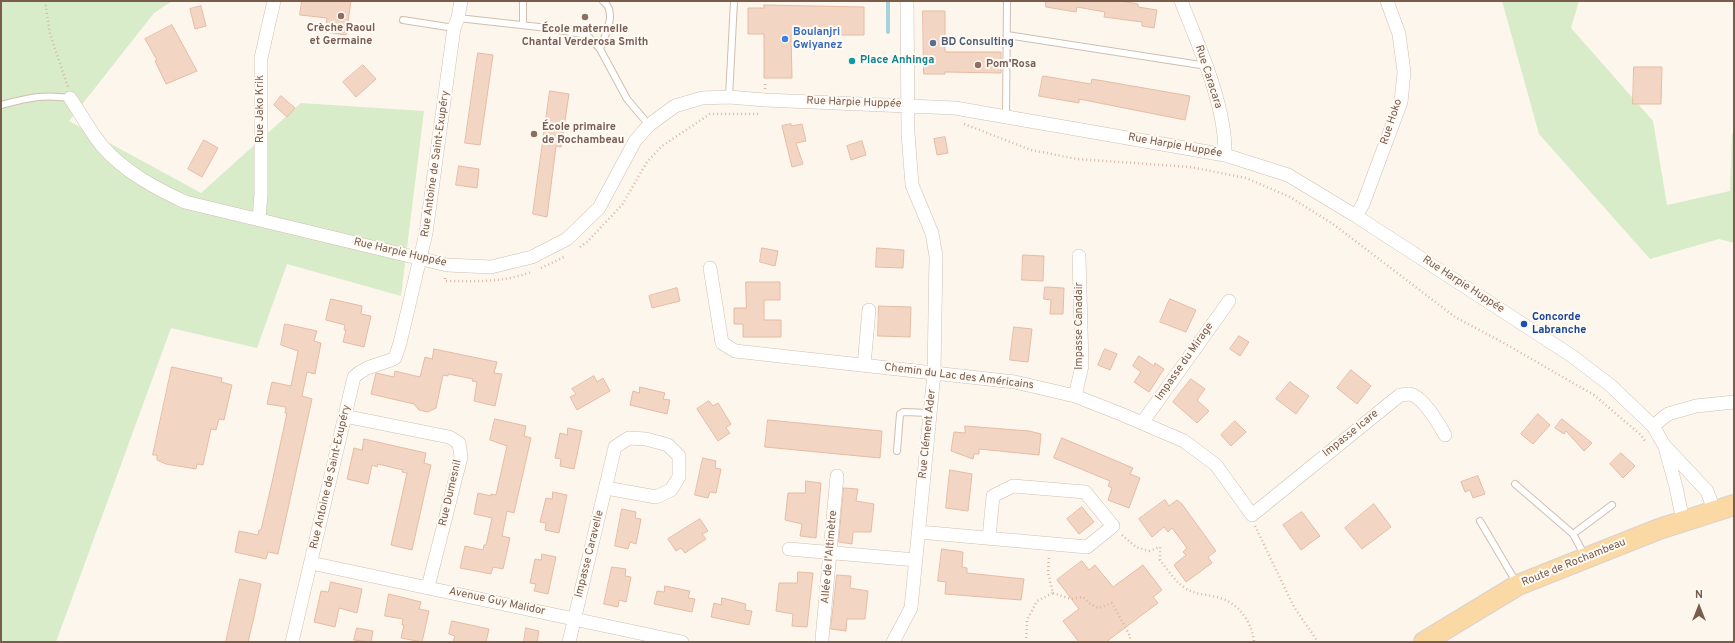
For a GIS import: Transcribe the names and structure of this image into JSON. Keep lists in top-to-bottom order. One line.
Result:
{"streets":{"main road":["Route de Rochambeau"],"street":["Rue Caracara","Rue Harpie Huppée","Rue Jako Krik","Rue Hoko","Rue Antoine de Saint-Exupéry","Impasse Canadair","Impasse du Mirage","Chemin du Lac des Américains","Rue Clément Ader","Impasse Icare","Rue Dumesnil","Impasse Caravelle","Allée de l'Altimètre","Avenue Guy Malidor"]},"crossings":[["Rue Caracara","Rue Harpie Huppée"],["Rue Harpie Huppée","Rue Jako Krik"],["Rue Harpie Huppée","Rue Hoko"],["Rue Harpie Huppée","Rue Antoine de Saint-Exupéry"],["Rue Harpie Huppée","Rue Clément Ader"],["Rue Harpie Huppée","Route de Rochambeau"],["Rue Antoine de Saint-Exupéry","Rue Dumesnil"],["Rue Antoine de Saint-Exupéry","Avenue Guy Malidor"],["Impasse Canadair","Chemin du Lac des Américains"],["Impasse du Mirage","Chemin du Lac des Américains"],["Chemin du Lac des Américains","Rue Clément Ader"],["Chemin du Lac des Américains","Impasse Icare"],["Rue Dumesnil","Avenue Guy Malidor"],["Impasse Caravelle","Avenue Guy Malidor"]],"places":["Crèche Raoul et Germaine","École maternelle Chantal Verderosa Smith","Boulanjri Gwiyanez","BD Consulting","Place Anhinga","Pom'Rosa","École primaire de Rochambeau","Concorde Labranche"],"north":"top"}
